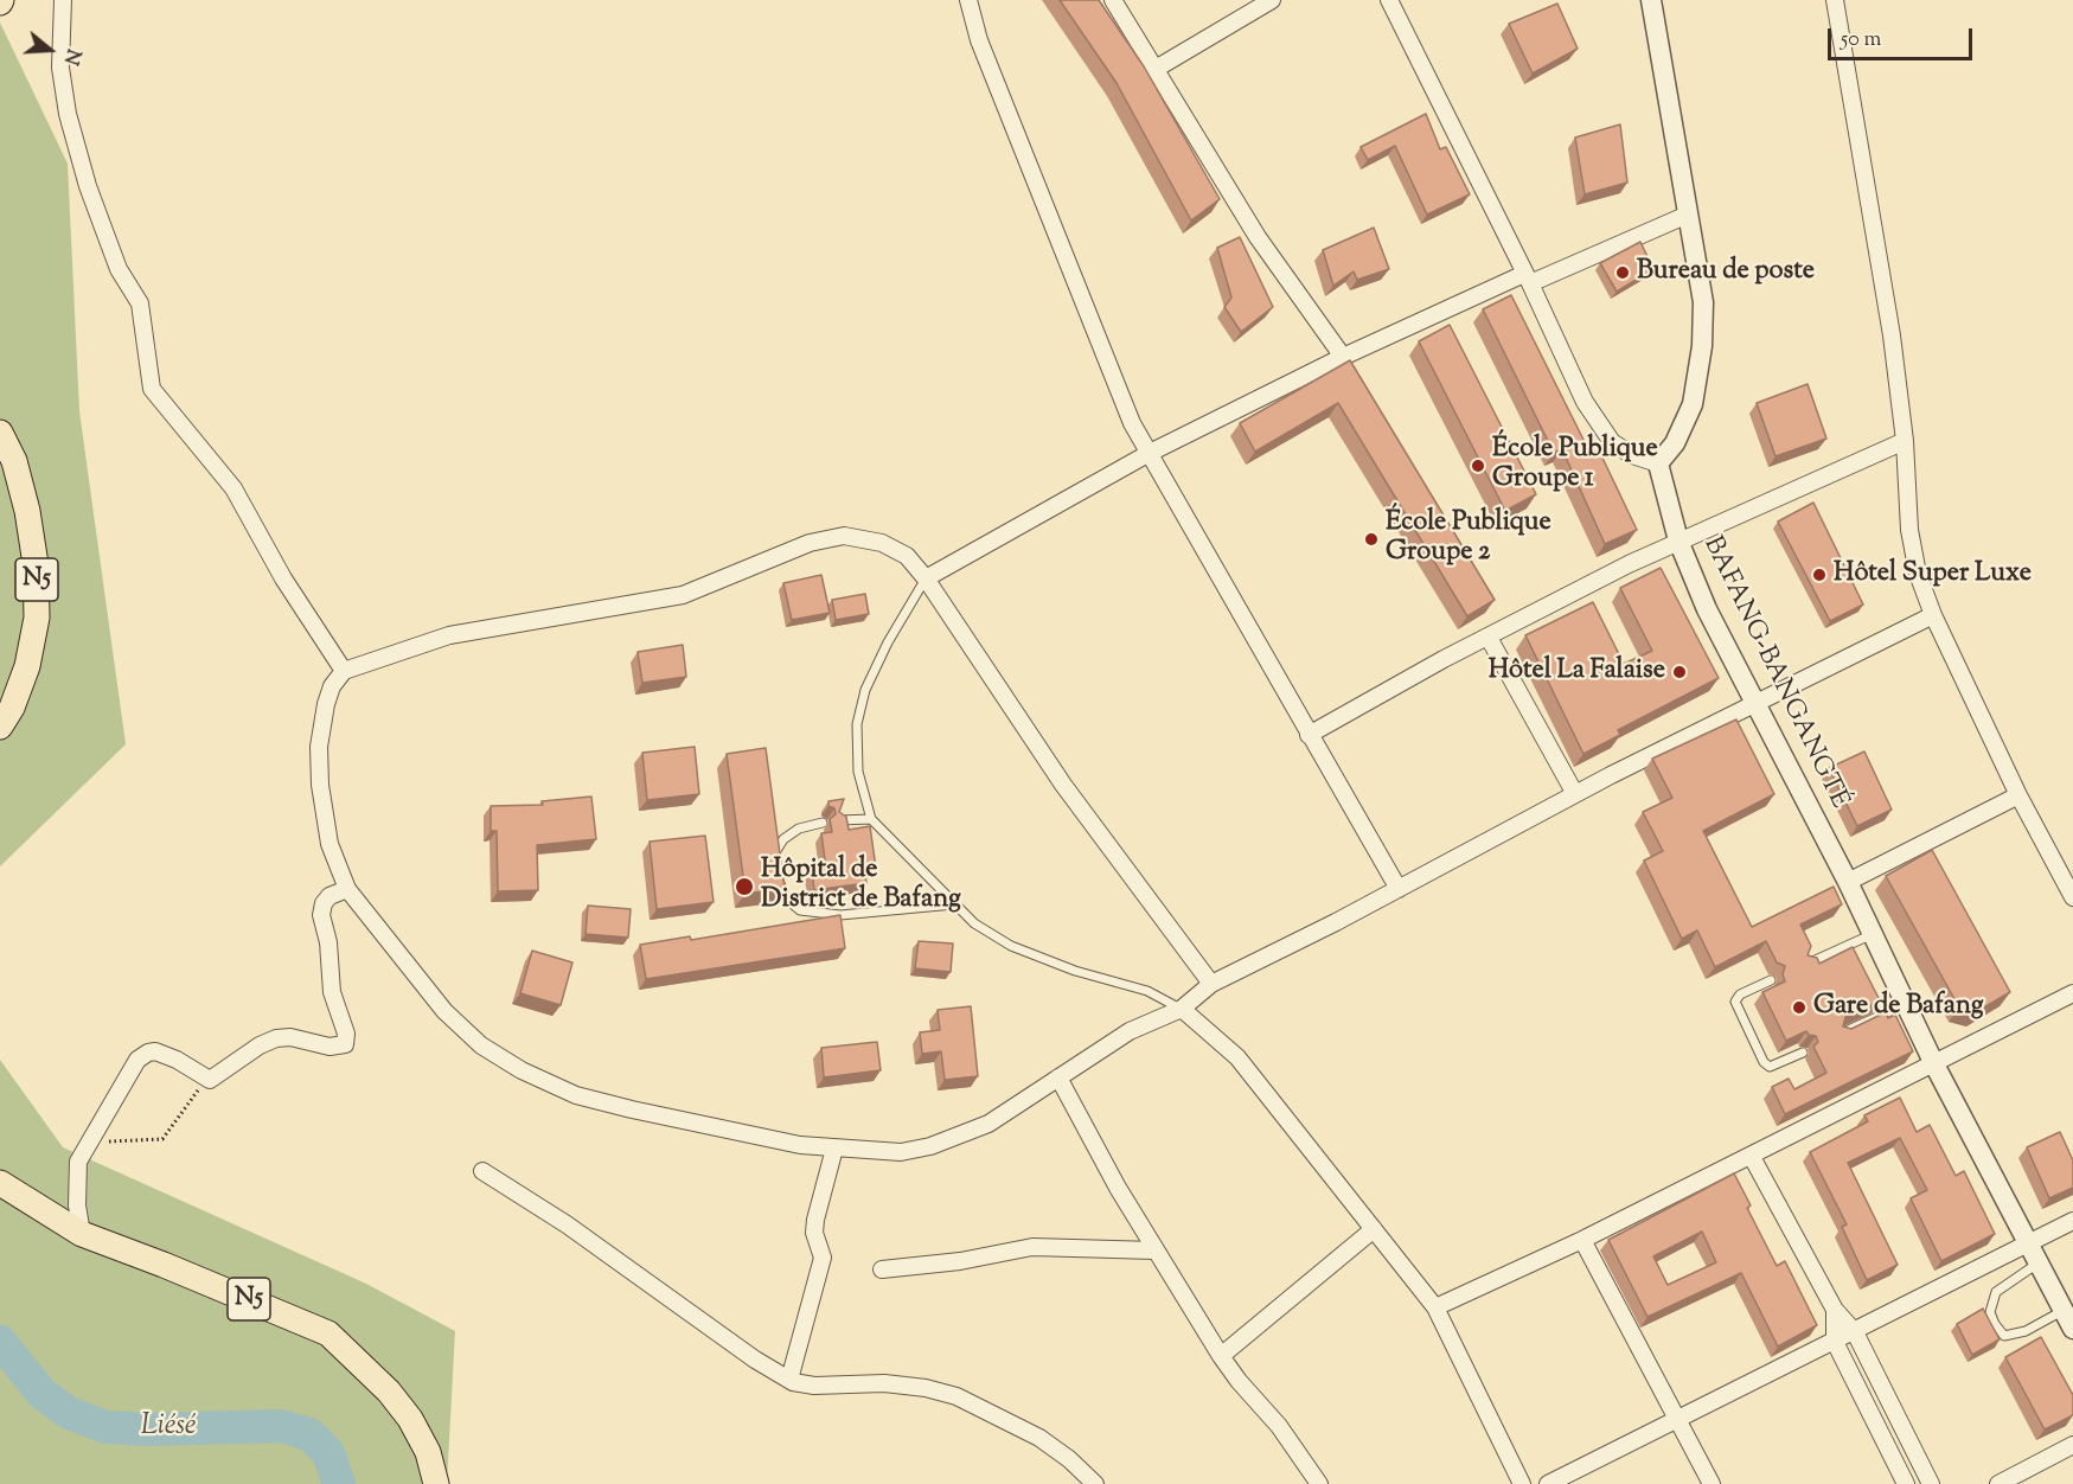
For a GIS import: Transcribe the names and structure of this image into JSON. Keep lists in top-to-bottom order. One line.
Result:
{"streets":{"highway":["N5"],"street":["BAFANG-BANGANGTÉ"]},"water":["Liésé"],"places":["Bureau de poste","École Publique Groupe 1","École Publique Groupe 2","Hôtel Super Luxe","Hôtel La Falaise","Hôpital de District de Bafang","Gare de Bafang"],"scale_bar":"50 m","north":"right"}
